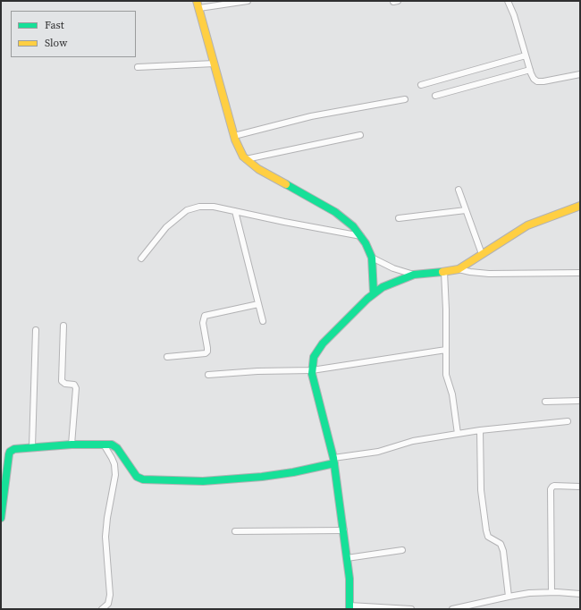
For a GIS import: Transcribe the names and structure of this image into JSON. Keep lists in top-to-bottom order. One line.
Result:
{"legend":["Fast","Slow"]}
